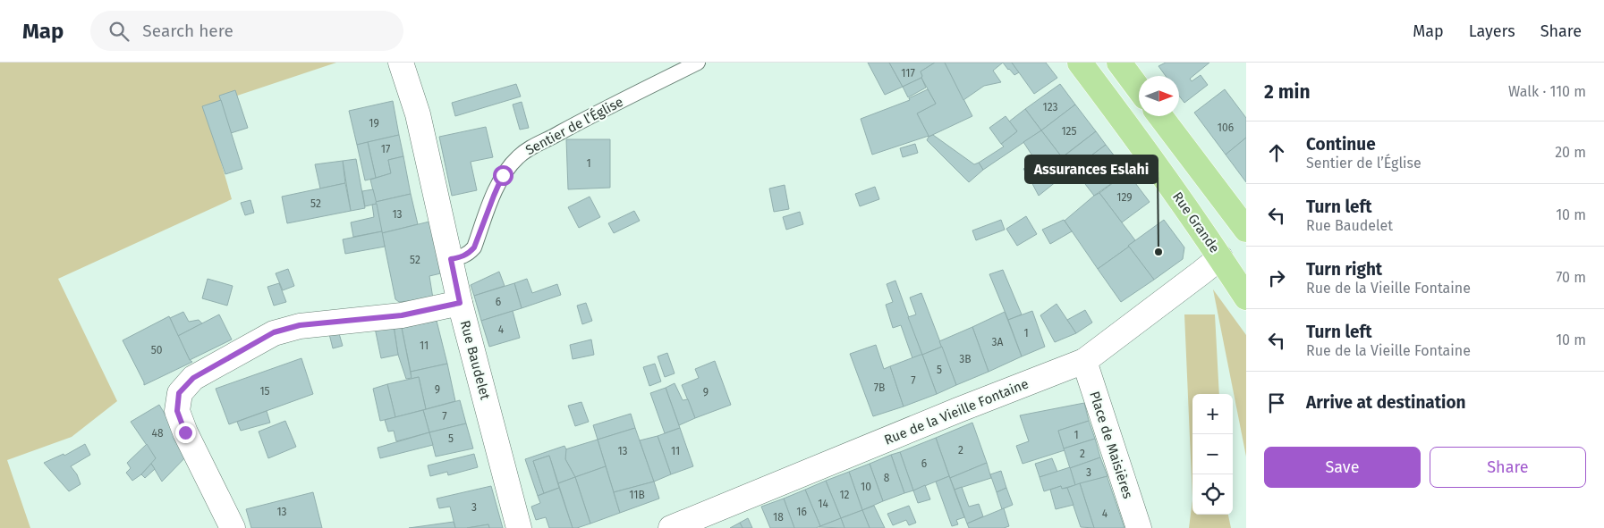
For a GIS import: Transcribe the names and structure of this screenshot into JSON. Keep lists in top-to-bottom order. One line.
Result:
{"streets":{"main road":["Rue Grande"],"street":["Rue Baudelet","Rue de la Vieille Fontaine","Place de Maisières"],"lane":["Sentier de l’Église"]},"crossings":[["Sentier de l’Église","Rue Baudelet"],["Rue Grande","Rue de la Vieille Fontaine"],["Rue de la Vieille Fontaine","Place de Maisières"]],"places":["Assurances Eslahi"],"house_numbers":["117","123","19","106","125","17","1","129","52","13","52","6","4","1","3A","11","50","3B","5","7","7B","9","15","9","7","48","1","5","2","13","11","2","6","3","8","10","11B","12","14","3","13","16","4","18"],"north":"right","page":{"header":"Map","search":"Search here","nav":["Map","Layers","Share"],"heading":["2 min","Walk · 110 m"],"list":[["Continue","Sentier de l’Église","20 m"],["Turn left","Rue Baudelet","10 m"],["Turn right","Rue de la Vieille Fontaine","70 m"],["Turn left","Rue de la Vieille Fontaine","10 m"],"Arrive at destination"],"map_buttons":["+","−"],"buttons":["Save","Share"]}}
